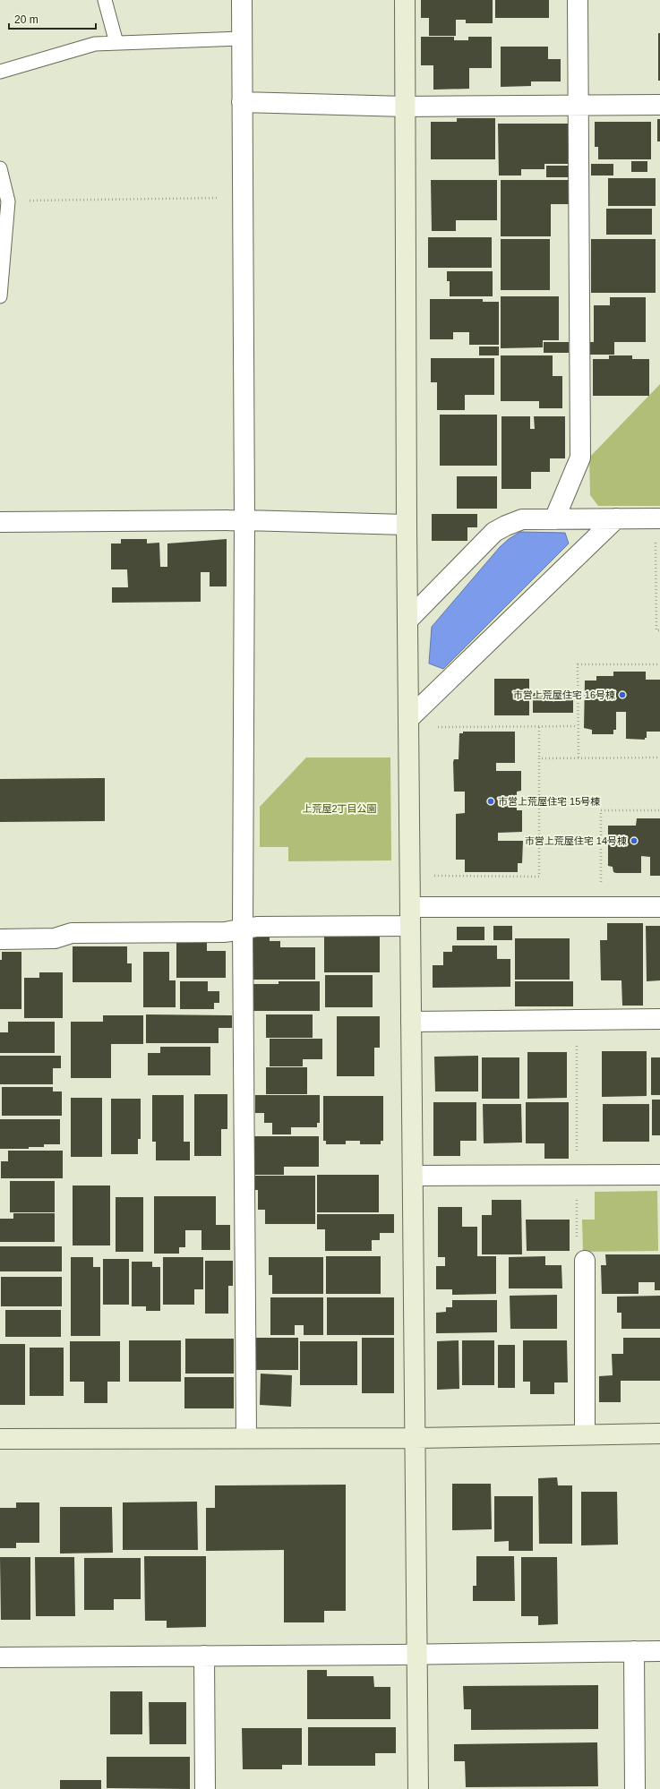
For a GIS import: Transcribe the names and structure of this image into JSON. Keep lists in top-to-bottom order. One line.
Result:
{"parks":["上荒屋2丁目公園"],"places":["市営上荒屋住宅 16号棟","市営上荒屋住宅 15号棟","市営上荒屋住宅 14号棟"],"scale_bar":"20 m"}
